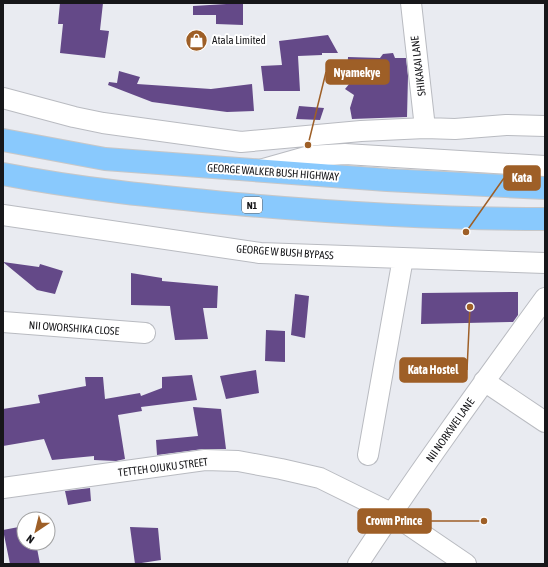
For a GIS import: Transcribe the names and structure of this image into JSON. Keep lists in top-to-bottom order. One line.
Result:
{"streets":{"highway":["GEORGE WALKER BUSH HIGHWAY","N1"],"street":["SHIKAKAI LANE","GEORGE W BUSH BYPASS","NII OWORSHIKA CLOSE","NII NORKWEI LANE","TETTEH OJUKU STREET"]},"crossings":[["NII NORKWEI LANE","TETTEH OJUKU STREET"]],"places":{"shop":["Atala Limited"],"other":["Nyamekye","Kata","Kata Hostel","Crown Prince"]},"north":"bottom left"}
